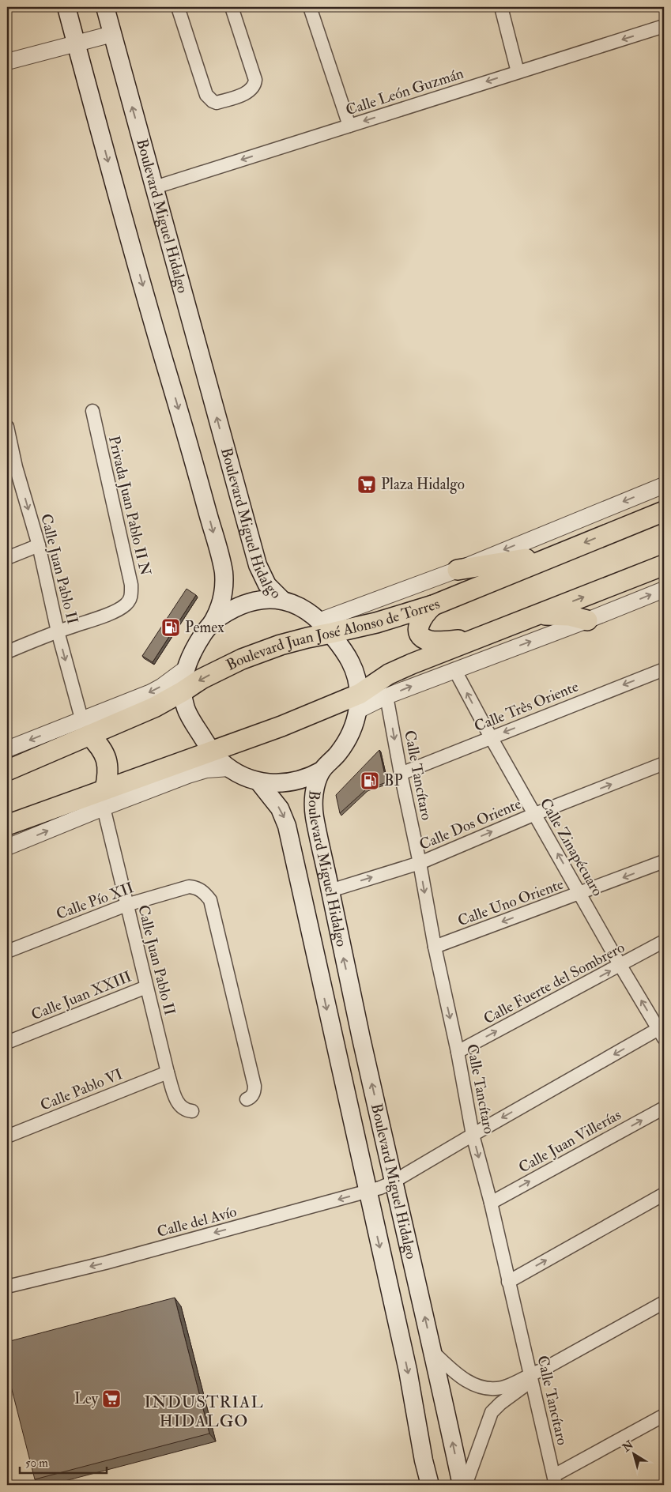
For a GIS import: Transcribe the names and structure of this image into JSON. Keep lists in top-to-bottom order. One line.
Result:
{"streets":{"main road":["Boulevard Miguel Hidalgo","Boulevard Juan José Alonso de Torres"],"street":["Calle León Guzmán","Privada Juan Pablo II N","Calle Juan Pablo II","Calle Três Oriente","Calle Tancítaro","Calle Dos Oriente","Calle Zinapécuaro","Calle Pío XII","Calle Uno Oriente","Calle Fuerte del Sombrero","Calle Juan XXIII","Calle Pablo VI","Calle Juan Villerías","Calle del Avío"]},"crossings":[["Calle León Guzmán","Boulevard Miguel Hidalgo"],["Boulevard Miguel Hidalgo","Boulevard Juan José Alonso de Torres"],["Boulevard Miguel Hidalgo","Calle Dos Oriente"],["Boulevard Miguel Hidalgo","Calle del Avío"],["Privada Juan Pablo II N","Calle Juan Pablo II"],["Calle Juan Pablo II","Boulevard Juan José Alonso de Torres"],["Calle Juan Pablo II","Calle Pío XII"],["Calle Juan Pablo II","Calle Juan XXIII"],["Calle Juan Pablo II","Calle Pablo VI"],["Calle Três Oriente","Calle Tancítaro"],["Calle Três Oriente","Calle Zinapécuaro"],["Calle Tancítaro","Calle Dos Oriente"],["Calle Tancítaro","Calle Uno Oriente"],["Calle Tancítaro","Calle Fuerte del Sombrero"],["Calle Tancítaro","Calle Juan Villerías"],["Calle Tancítaro","Calle del Avío"],["Calle Dos Oriente","Calle Zinapécuaro"],["Calle Zinapécuaro","Calle Uno Oriente"],["Calle Zinapécuaro","Calle Fuerte del Sombrero"],["Calle Zinapécuaro","Calle del Avío"]],"one_way":["Calle León Guzmán","Calle Tancítaro","Calle Dos Oriente","Calle Zinapécuaro","Calle Uno Oriente","Calle Fuerte del Sombrero","Calle del Avío"],"districts":["INDUSTRIAL HIDALGO"],"places":{"supermarket":["Plaza Hidalgo","Ley"],"fuel station":["Pemex","BP"]},"scale_bar":"50 m","north":"top left"}
